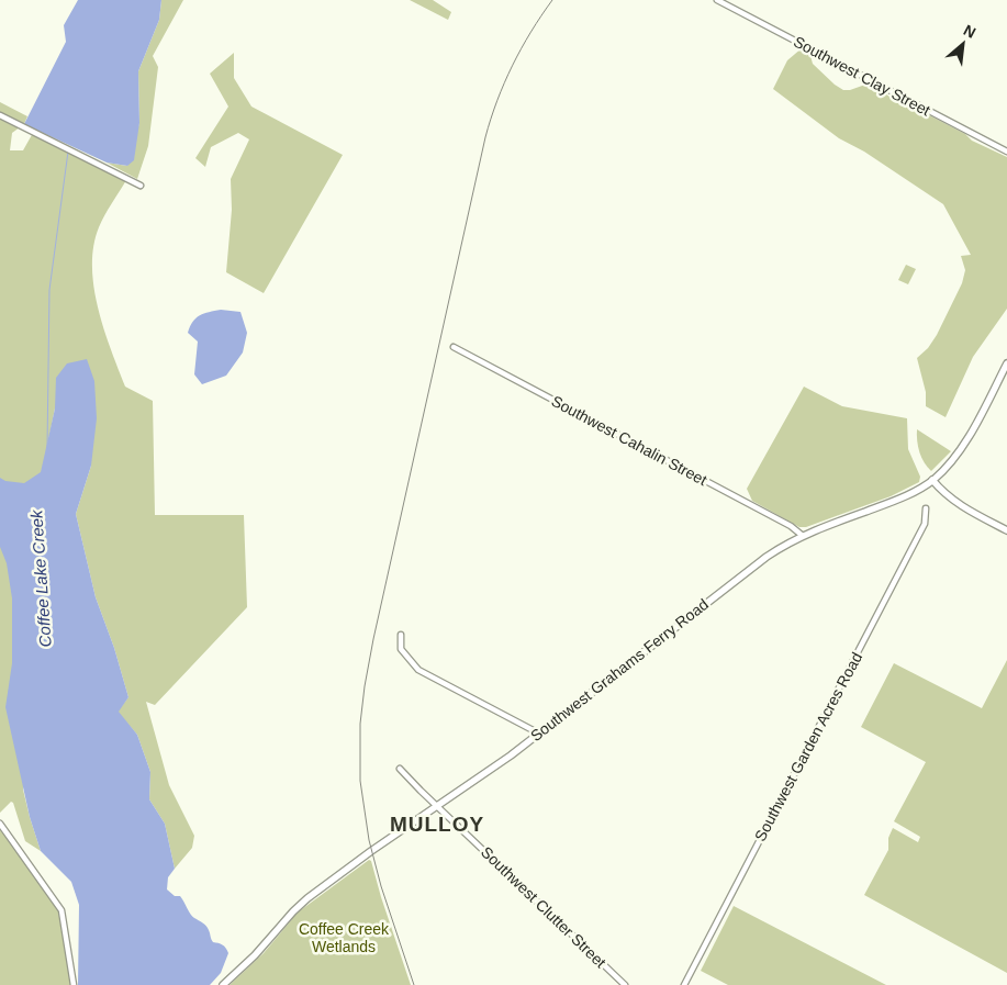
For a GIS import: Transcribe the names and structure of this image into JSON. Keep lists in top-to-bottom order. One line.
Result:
{"streets":{"main road":["Southwest Grahams Ferry Road"],"street":["Southwest Clay Street","Southwest Cahalin Street","Southwest Garden Acres Road","Southwest Clutter Street"]},"crossings":[["Southwest Cahalin Street","Southwest Grahams Ferry Road"],["Southwest Grahams Ferry Road","Southwest Clutter Street"]],"districts":["MULLOY"],"water":["Coffee Lake Creek"],"parks":["Coffee Creek Wetlands"],"north":"top right"}
